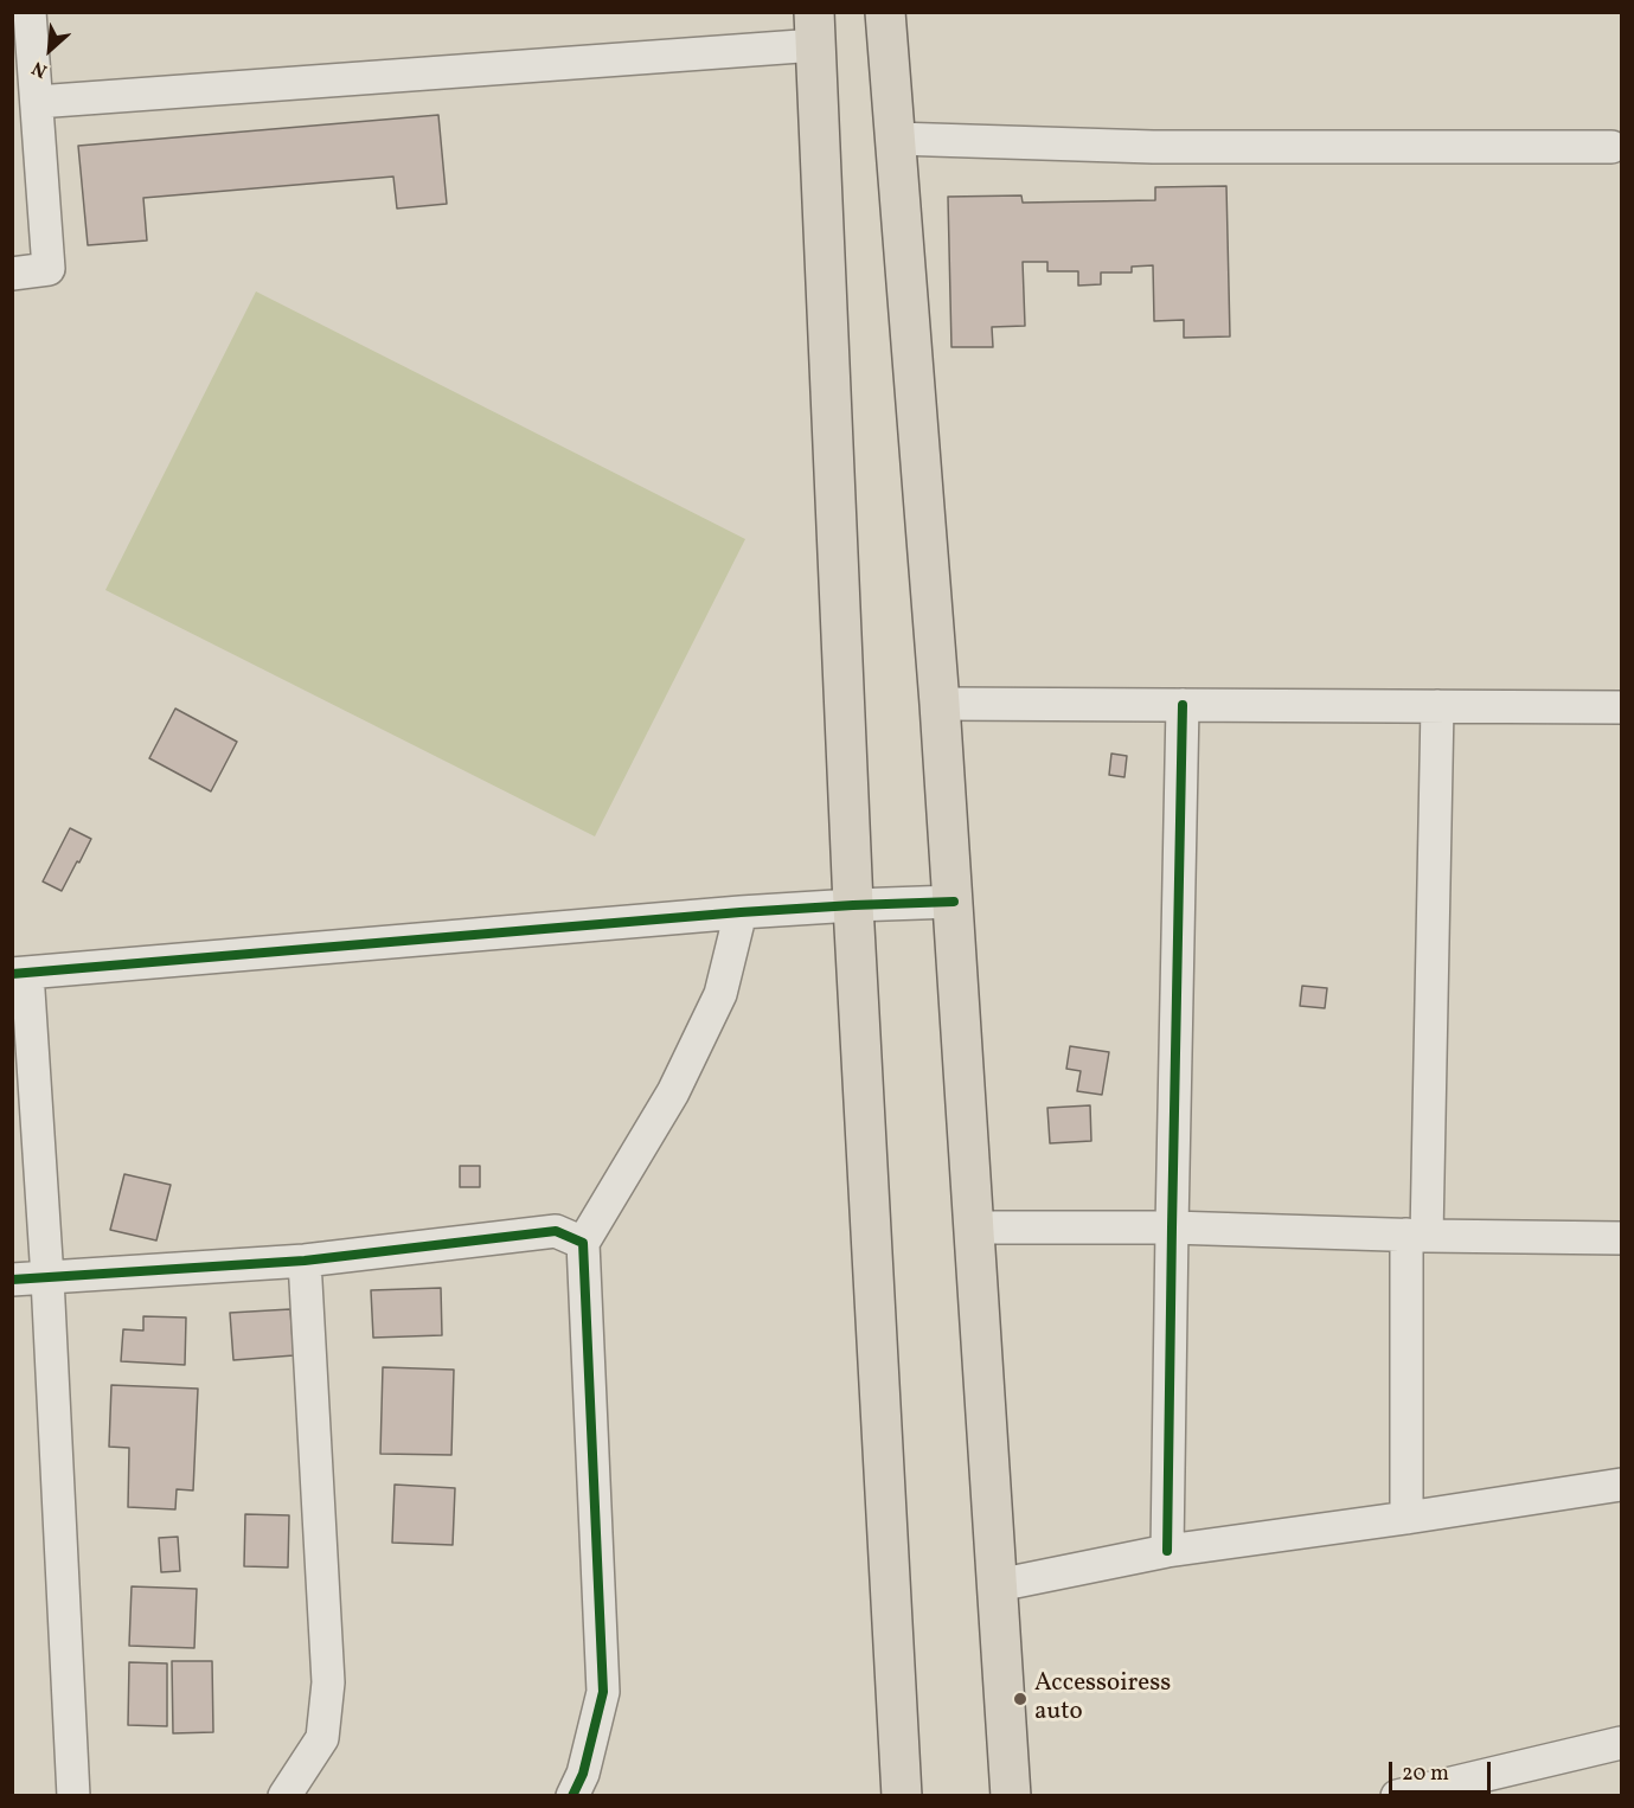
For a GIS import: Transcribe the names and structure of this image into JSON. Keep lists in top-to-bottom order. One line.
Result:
{"places":["Accessoiress auto"],"scale_bar":"20 m","north":"bottom left"}
